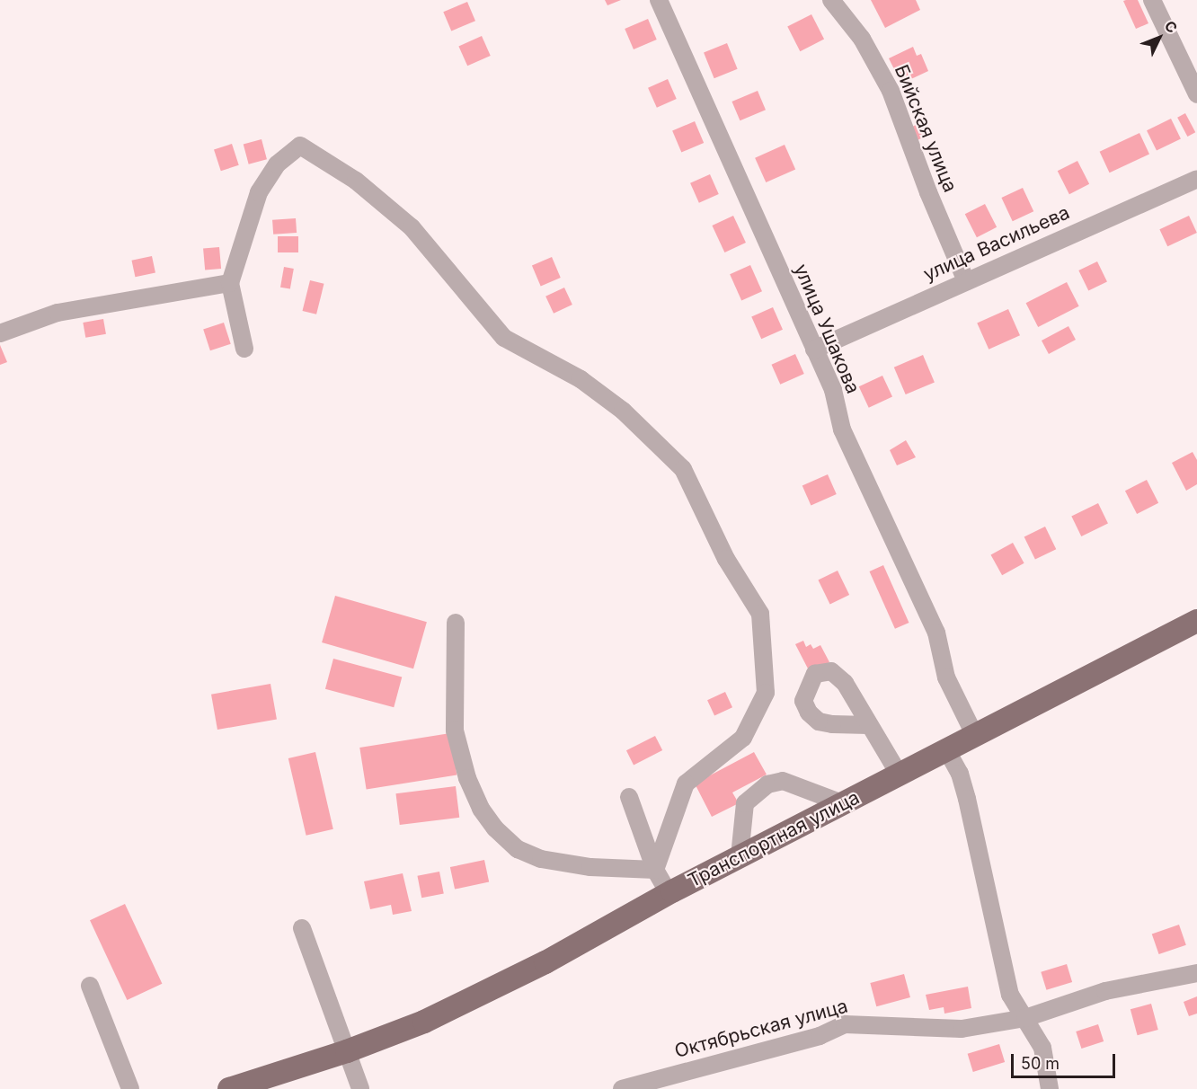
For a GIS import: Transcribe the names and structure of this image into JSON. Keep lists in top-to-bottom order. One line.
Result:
{"streets":{"main road":["Транспортная улица"],"street":["Бийская улица","улица Васильева","улица Ушакова","Октябрьская улица"]},"crossings":[["Бийская улица","улица Васильева"],["улица Васильева","улица Ушакова"],["улица Ушакова","Транспортная улица"]],"scale_bar":"50 m","north":"top right"}
